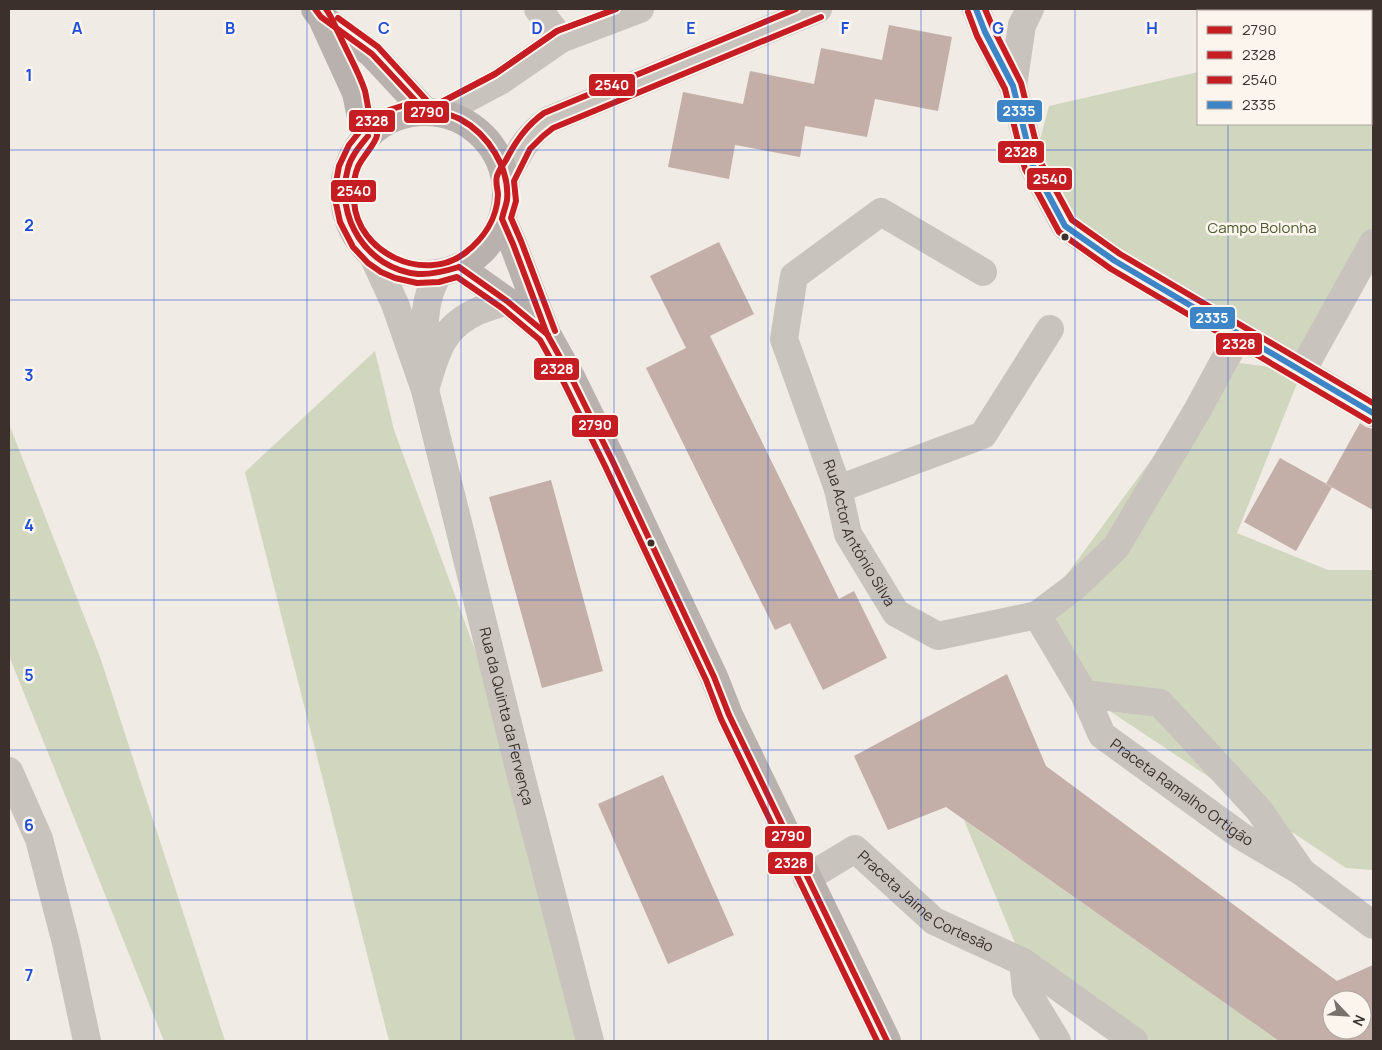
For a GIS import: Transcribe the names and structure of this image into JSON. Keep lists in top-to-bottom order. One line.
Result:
{"streets":{"street":["Rua Actor António Silva","Rua da Quinta da Fervença","Praceta Ramalho Ortigão","Praceta Jaime Cortesão"]},"crossings":[["Rua Actor António Silva","Praceta Ramalho Ortigão"]],"parks":["Campo Bolonha"],"lines":["transit line 2790","transit line 2328","transit line 2540","transit line 2335"],"legend":["2790","2328","2540","2335"],"north":"bottom right","grid":{"columns":["A","B","C","D","E","F","G","H"],"rows":["1","2","3","4","5","6","7"]}}
